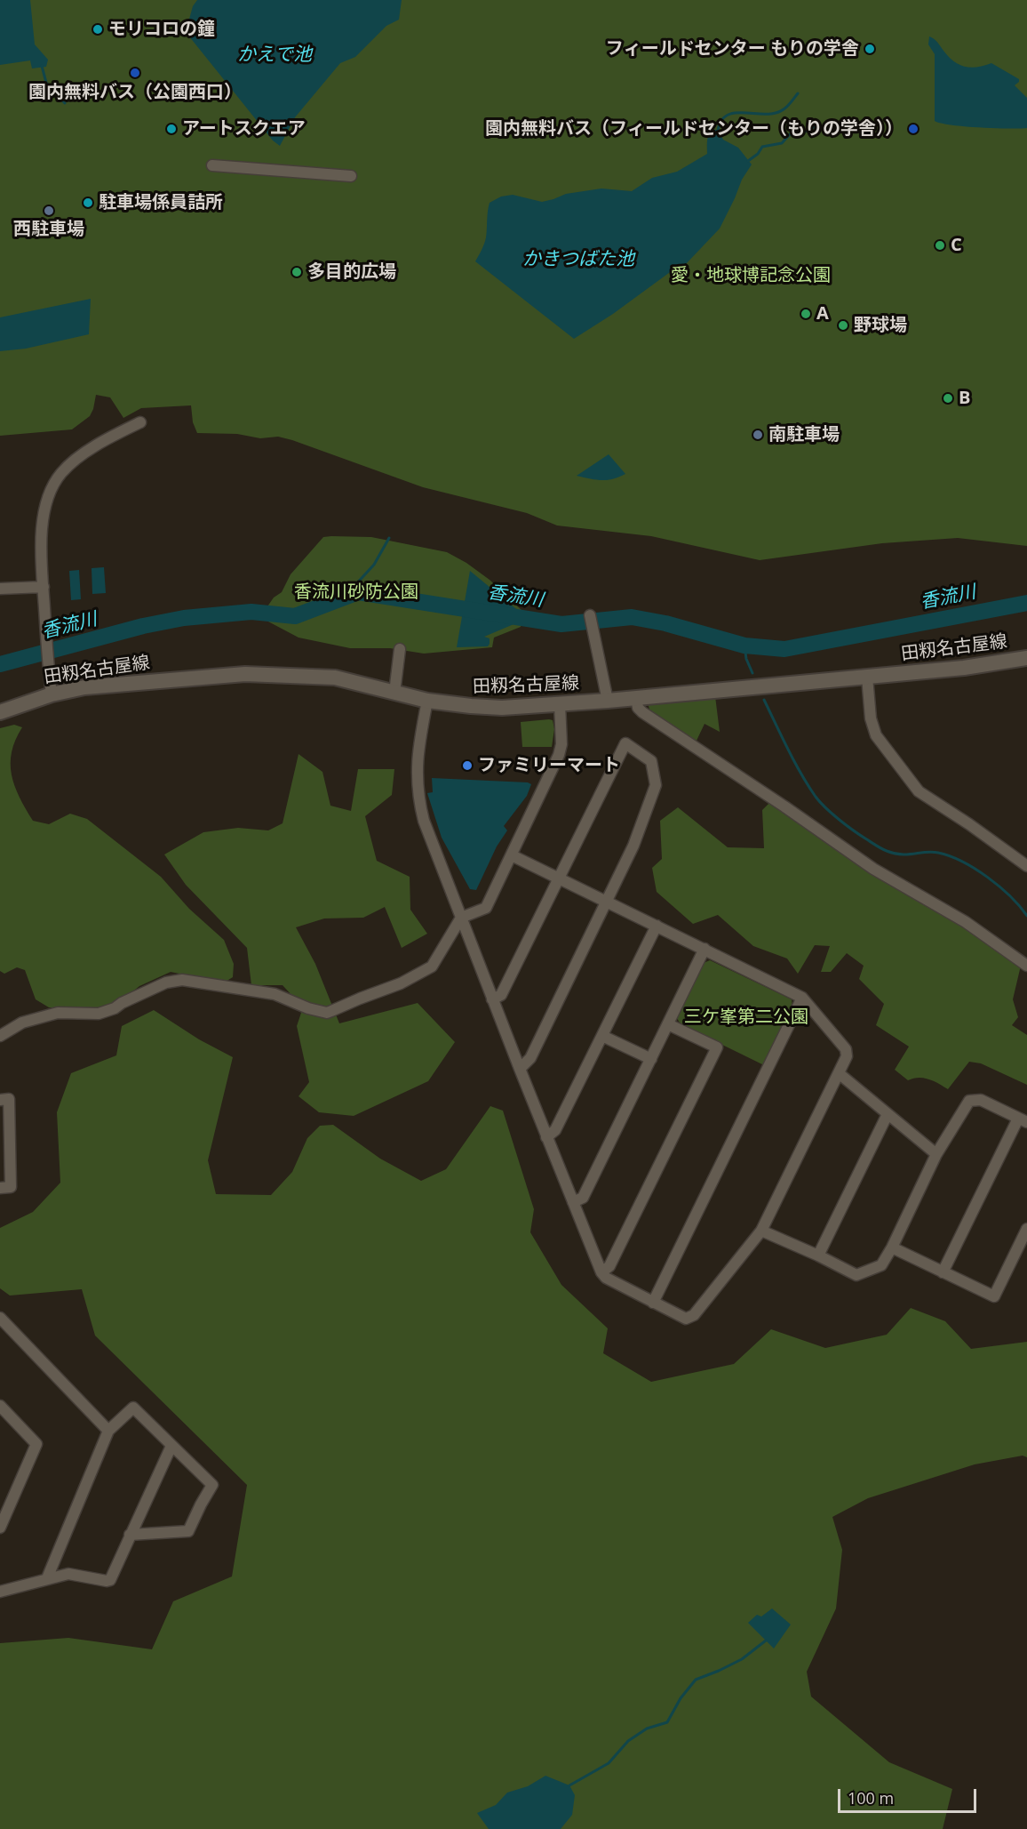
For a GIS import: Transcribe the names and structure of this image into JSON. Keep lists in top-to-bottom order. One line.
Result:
{"streets":{"main road":["田籾名古屋線"]},"water":["かえで池","かきつばた池","香流川"],"parks":["愛・地球博記念公園","香流川砂防公園","三ケ峯第二公園"],"places":["モリコロの鐘","フィールドセンター もりの学舎","園内無料バス（公園西口）","アートスクエア","園内無料バス（フィールドセンター（もりの学舎））","駐車場係員詰所","西駐車場","C","多目的広場","A","野球場","B","南駐車場","ファミリーマート"],"scale_bar":"100 m"}
